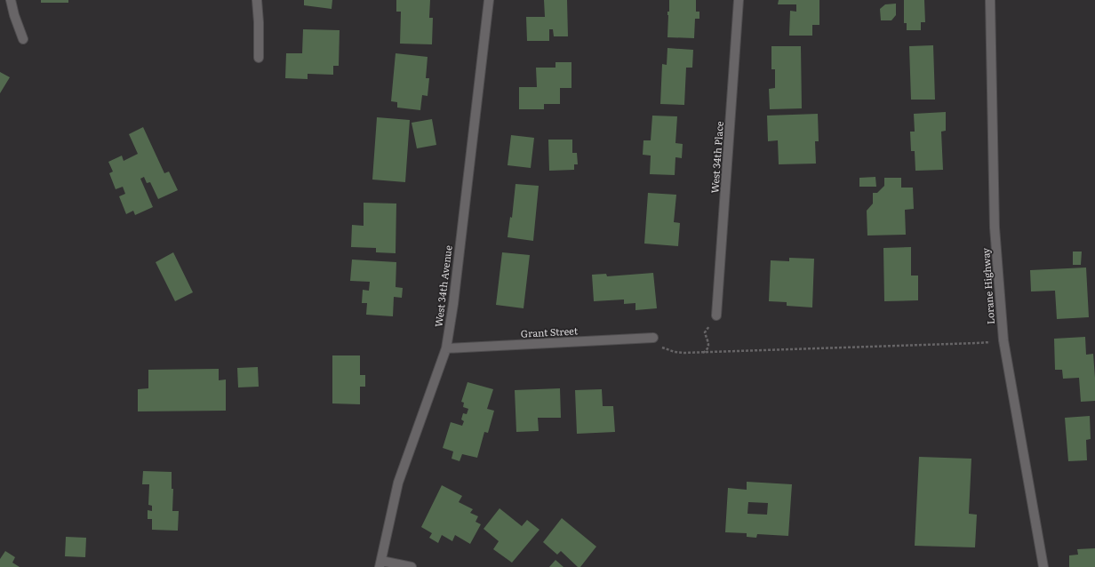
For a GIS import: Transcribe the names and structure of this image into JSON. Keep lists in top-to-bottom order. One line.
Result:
{"streets":{"street":["West 34th Place","West 34th Avenue","Lorane Highway","Grant Street"]},"crossings":[["West 34th Avenue","Grant Street"]]}
